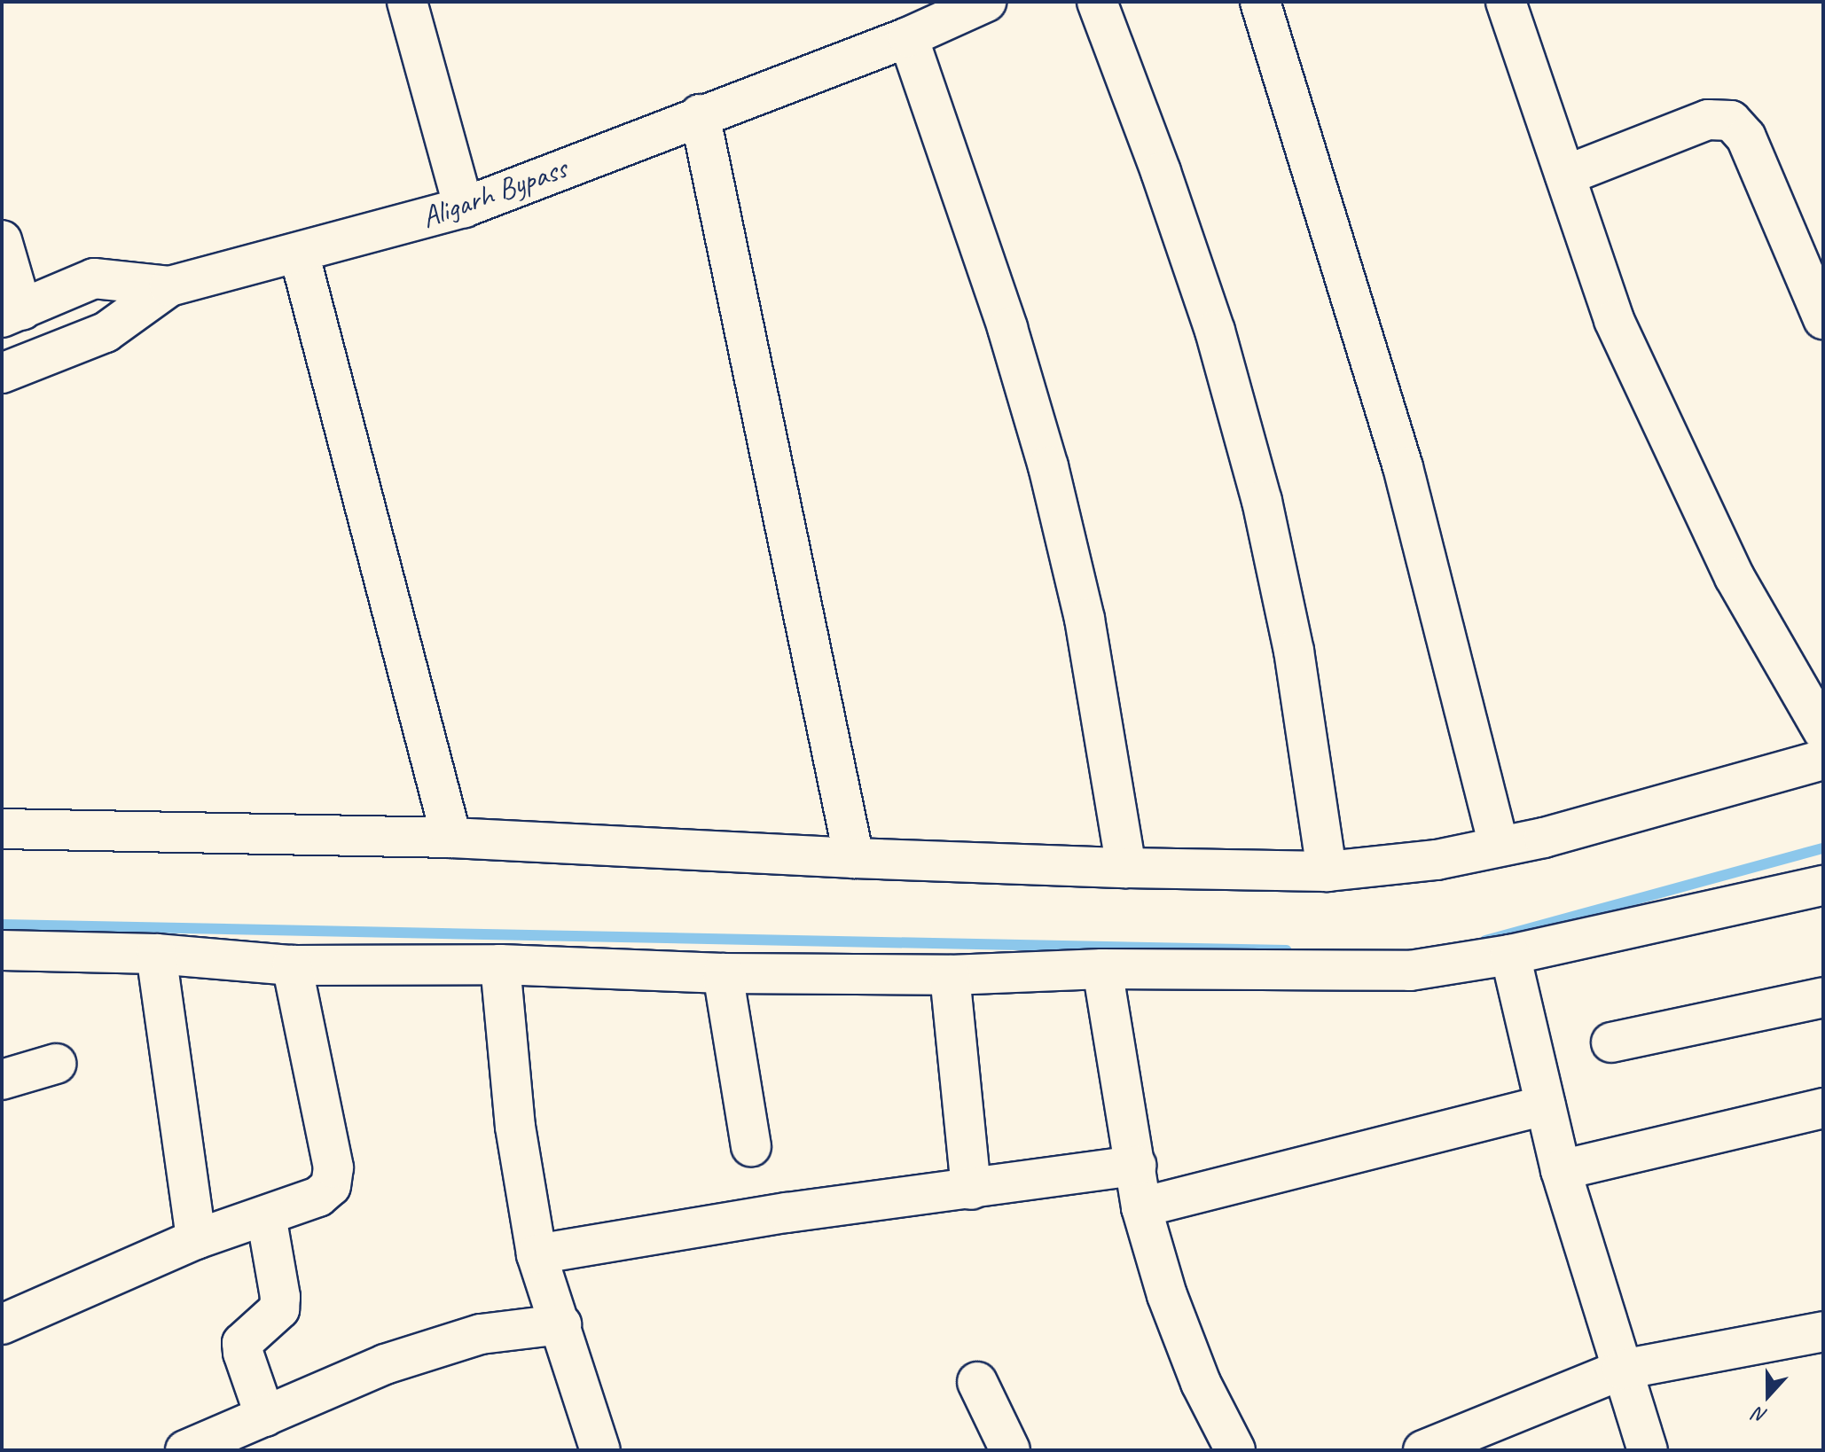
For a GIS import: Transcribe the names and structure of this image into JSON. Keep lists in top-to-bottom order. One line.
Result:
{"streets":{"street":["Aligarh Bypass"]},"north":"bottom"}
